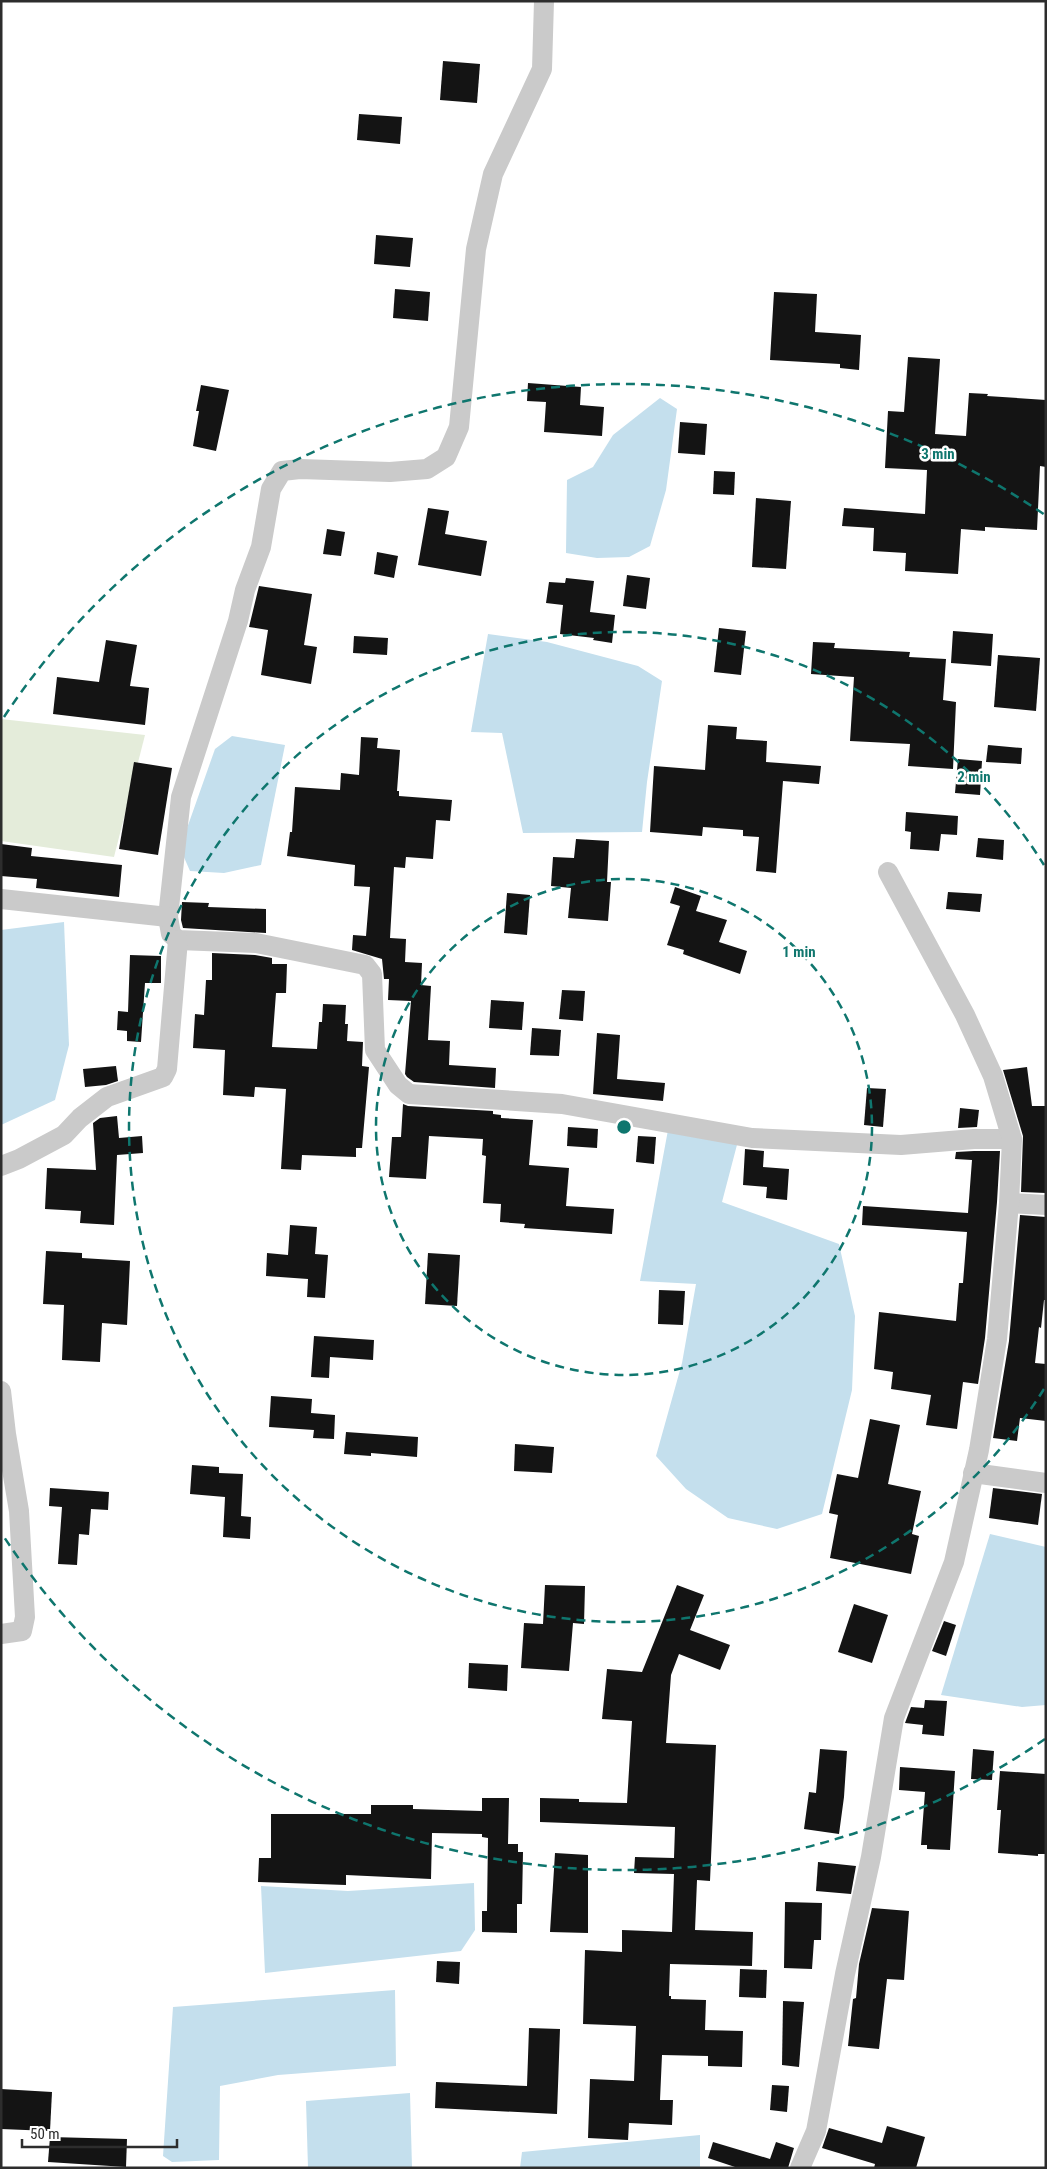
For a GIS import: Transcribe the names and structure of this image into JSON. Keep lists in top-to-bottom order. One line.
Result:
{"scale_bar":"50 m","rings":["3 min","2 min","1 min"]}
